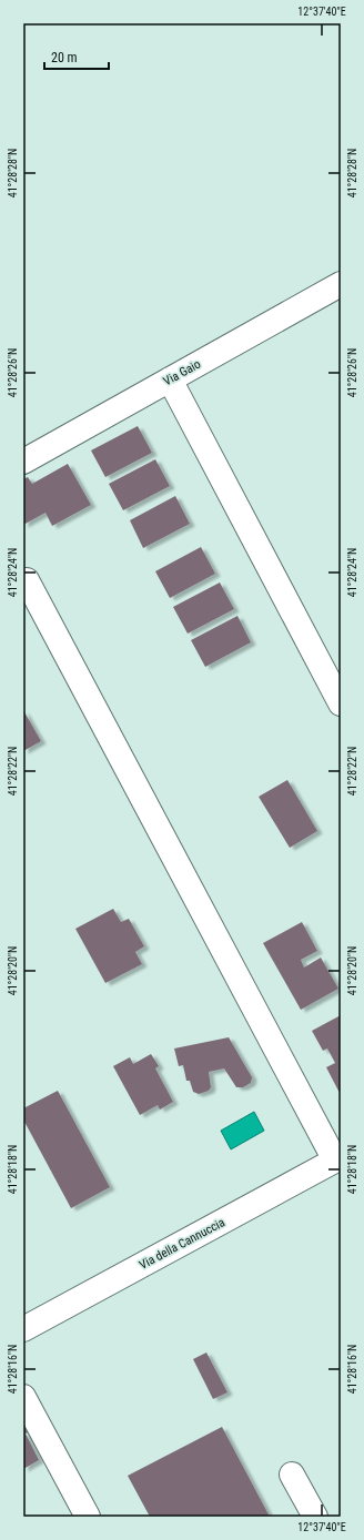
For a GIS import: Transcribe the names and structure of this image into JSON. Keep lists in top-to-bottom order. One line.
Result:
{"streets":{"street":["Via Gaio","Via della Cannuccia"]},"scale_bar":"20 m","coordinates":["12°37'40\"E","41°28'28\"N","41°28'26\"N","41°28'24\"N","41°28'22\"N","41°28'20\"N","41°28'18\"N","41°28'16\"N"]}
